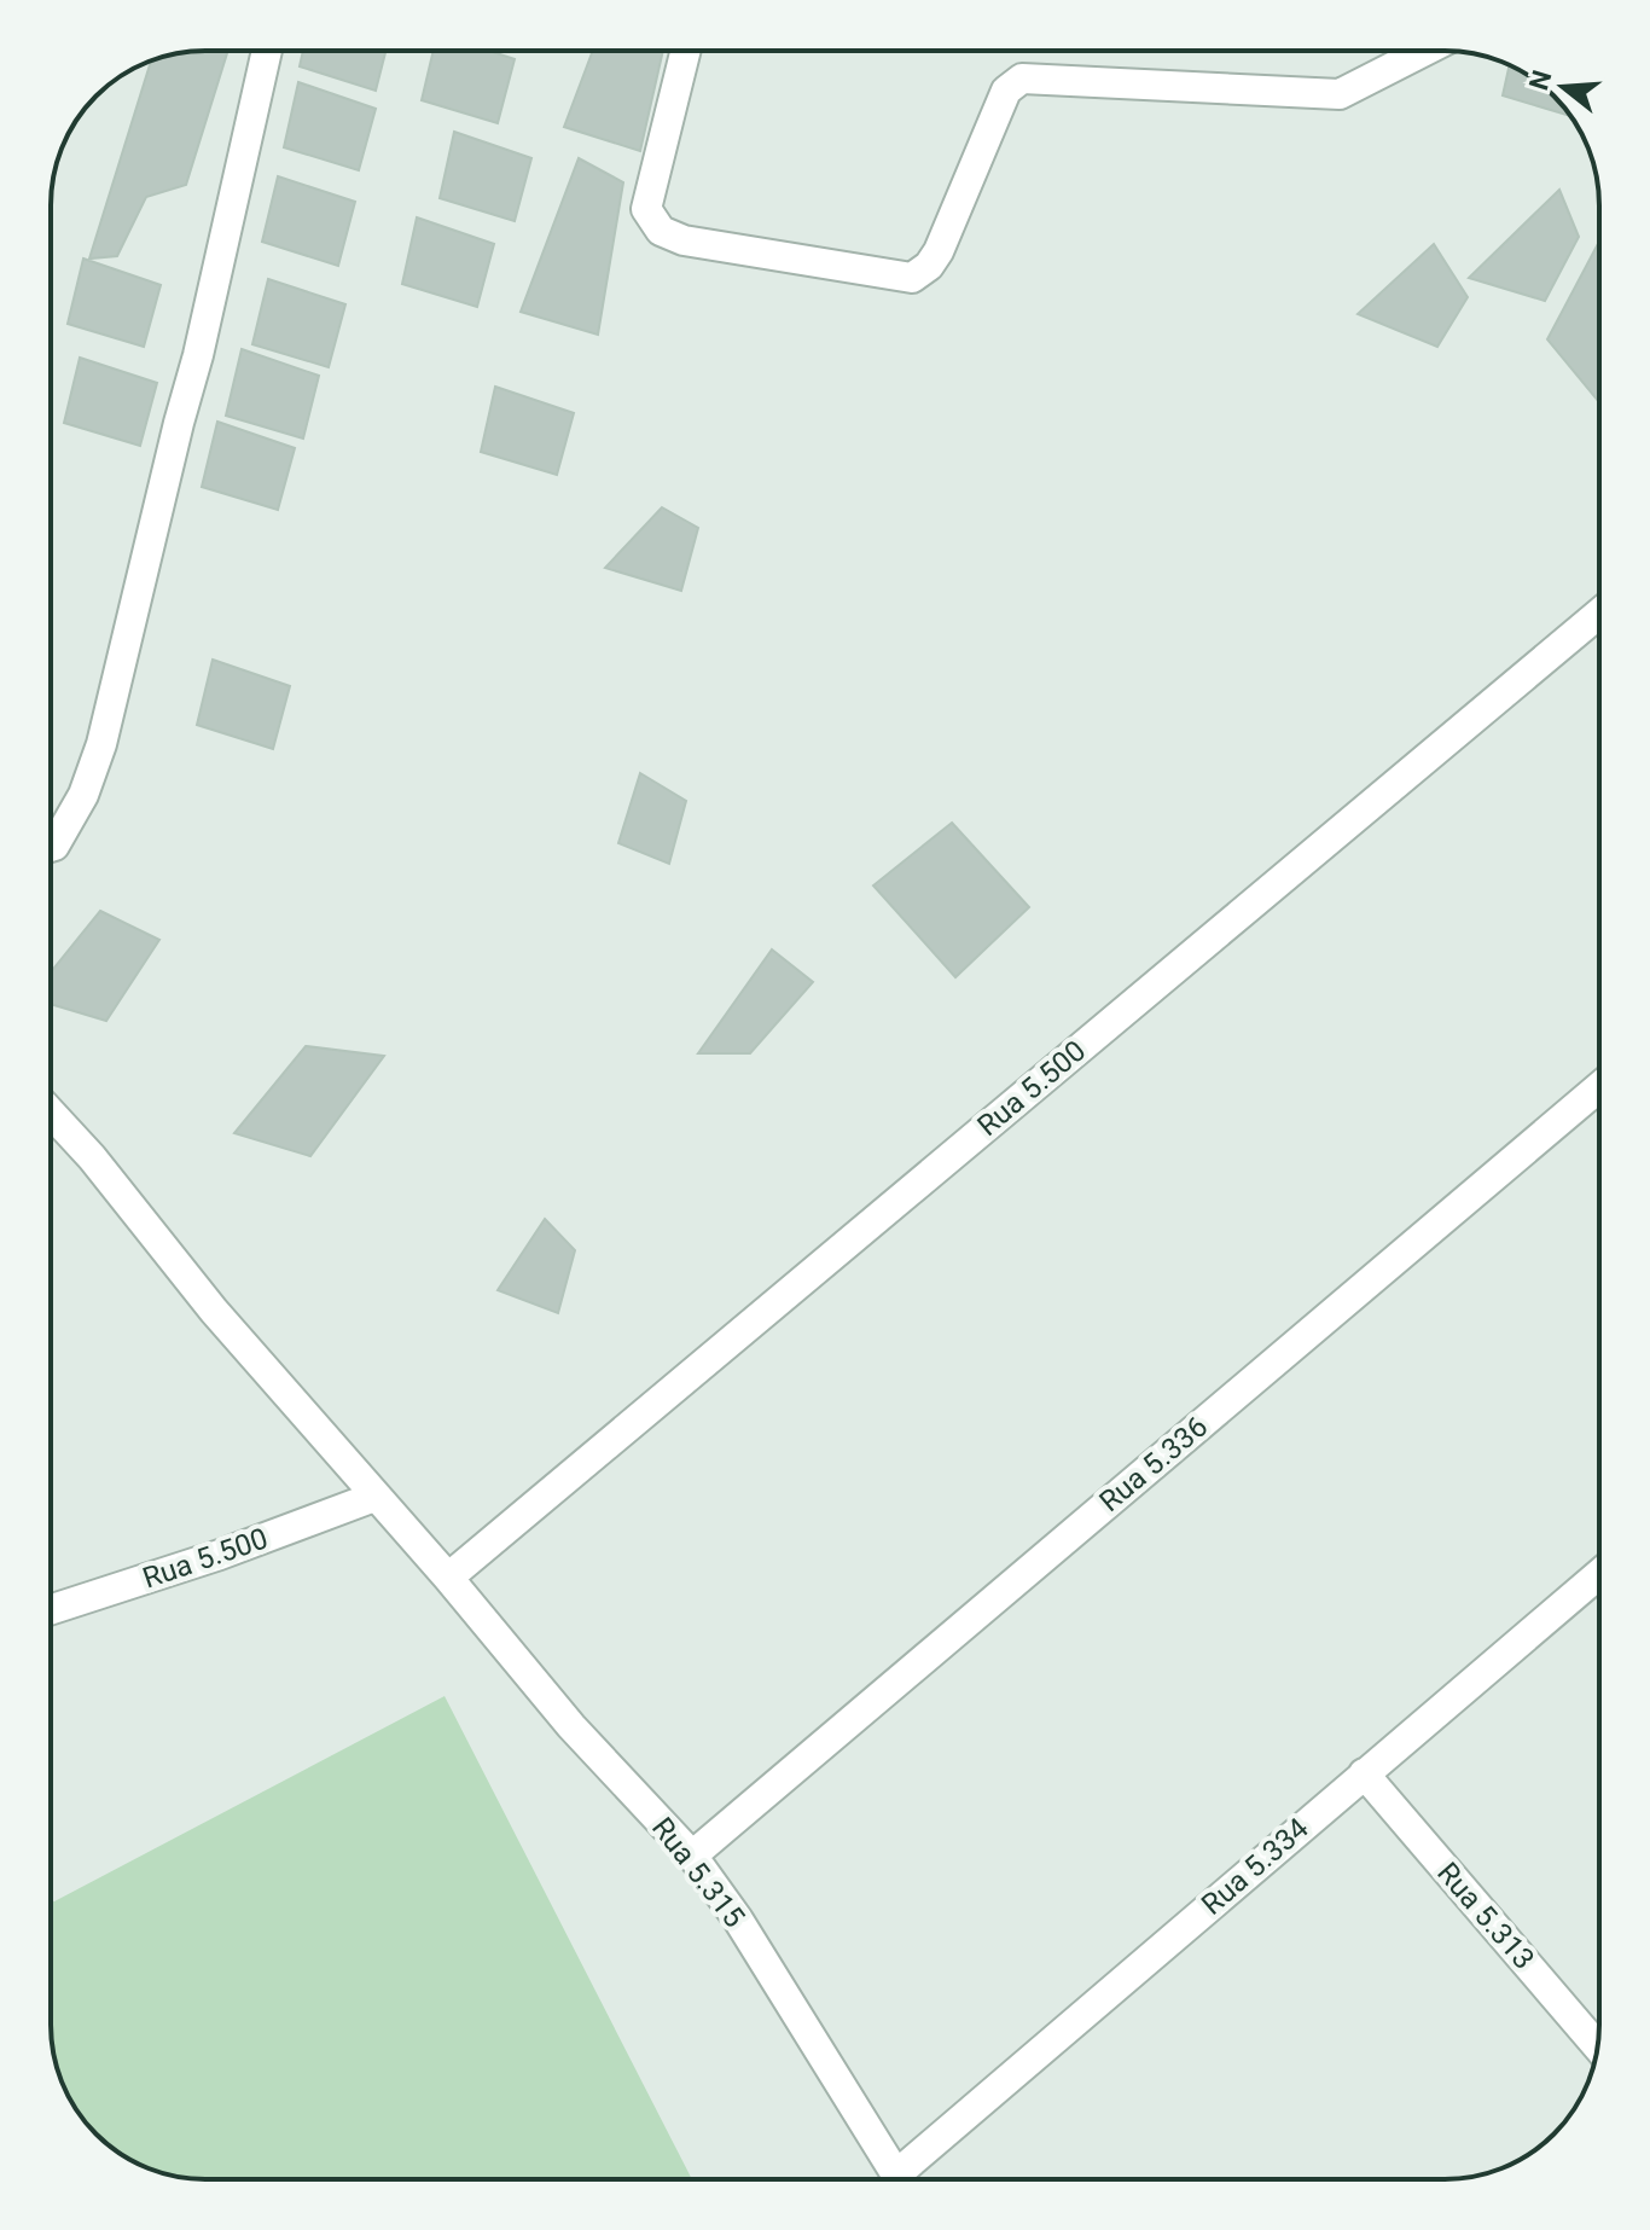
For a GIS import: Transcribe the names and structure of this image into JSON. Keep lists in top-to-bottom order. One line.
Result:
{"streets":{"street":["Rua 5.500","Rua 5.336","Rua 5.334","Rua 5.315","Rua 5.313"]},"crossings":[["Rua 5.500","Rua 5.315"],["Rua 5.336","Rua 5.315"],["Rua 5.334","Rua 5.313"]],"north":"left"}
